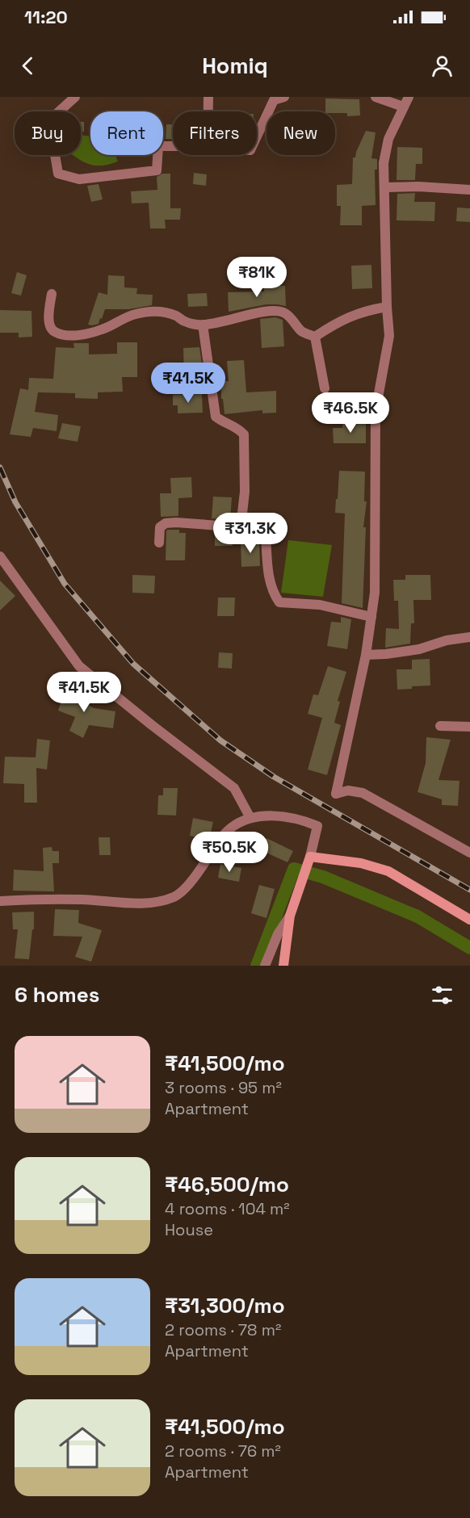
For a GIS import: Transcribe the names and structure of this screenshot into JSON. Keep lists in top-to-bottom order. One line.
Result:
{"page":{"status":"11:20","header":"Homiq","chip":["Buy","Rent","Filters","New"],"price":["₹81K","₹41.5K","₹46.5K","₹31.3K","₹41.5K","₹50.5K"],"heading":"6 homes","list":[{"name":"₹41,500/mo","note":"3 rooms · 95 m² · Apartment"},{"name":"₹46,500/mo","note":"4 rooms · 104 m² · House"},{"name":"₹31,300/mo","note":"2 rooms · 78 m² · Apartment"},{"name":"₹41,500/mo","note":"2 rooms · 76 m² · Apartment"}]}}
